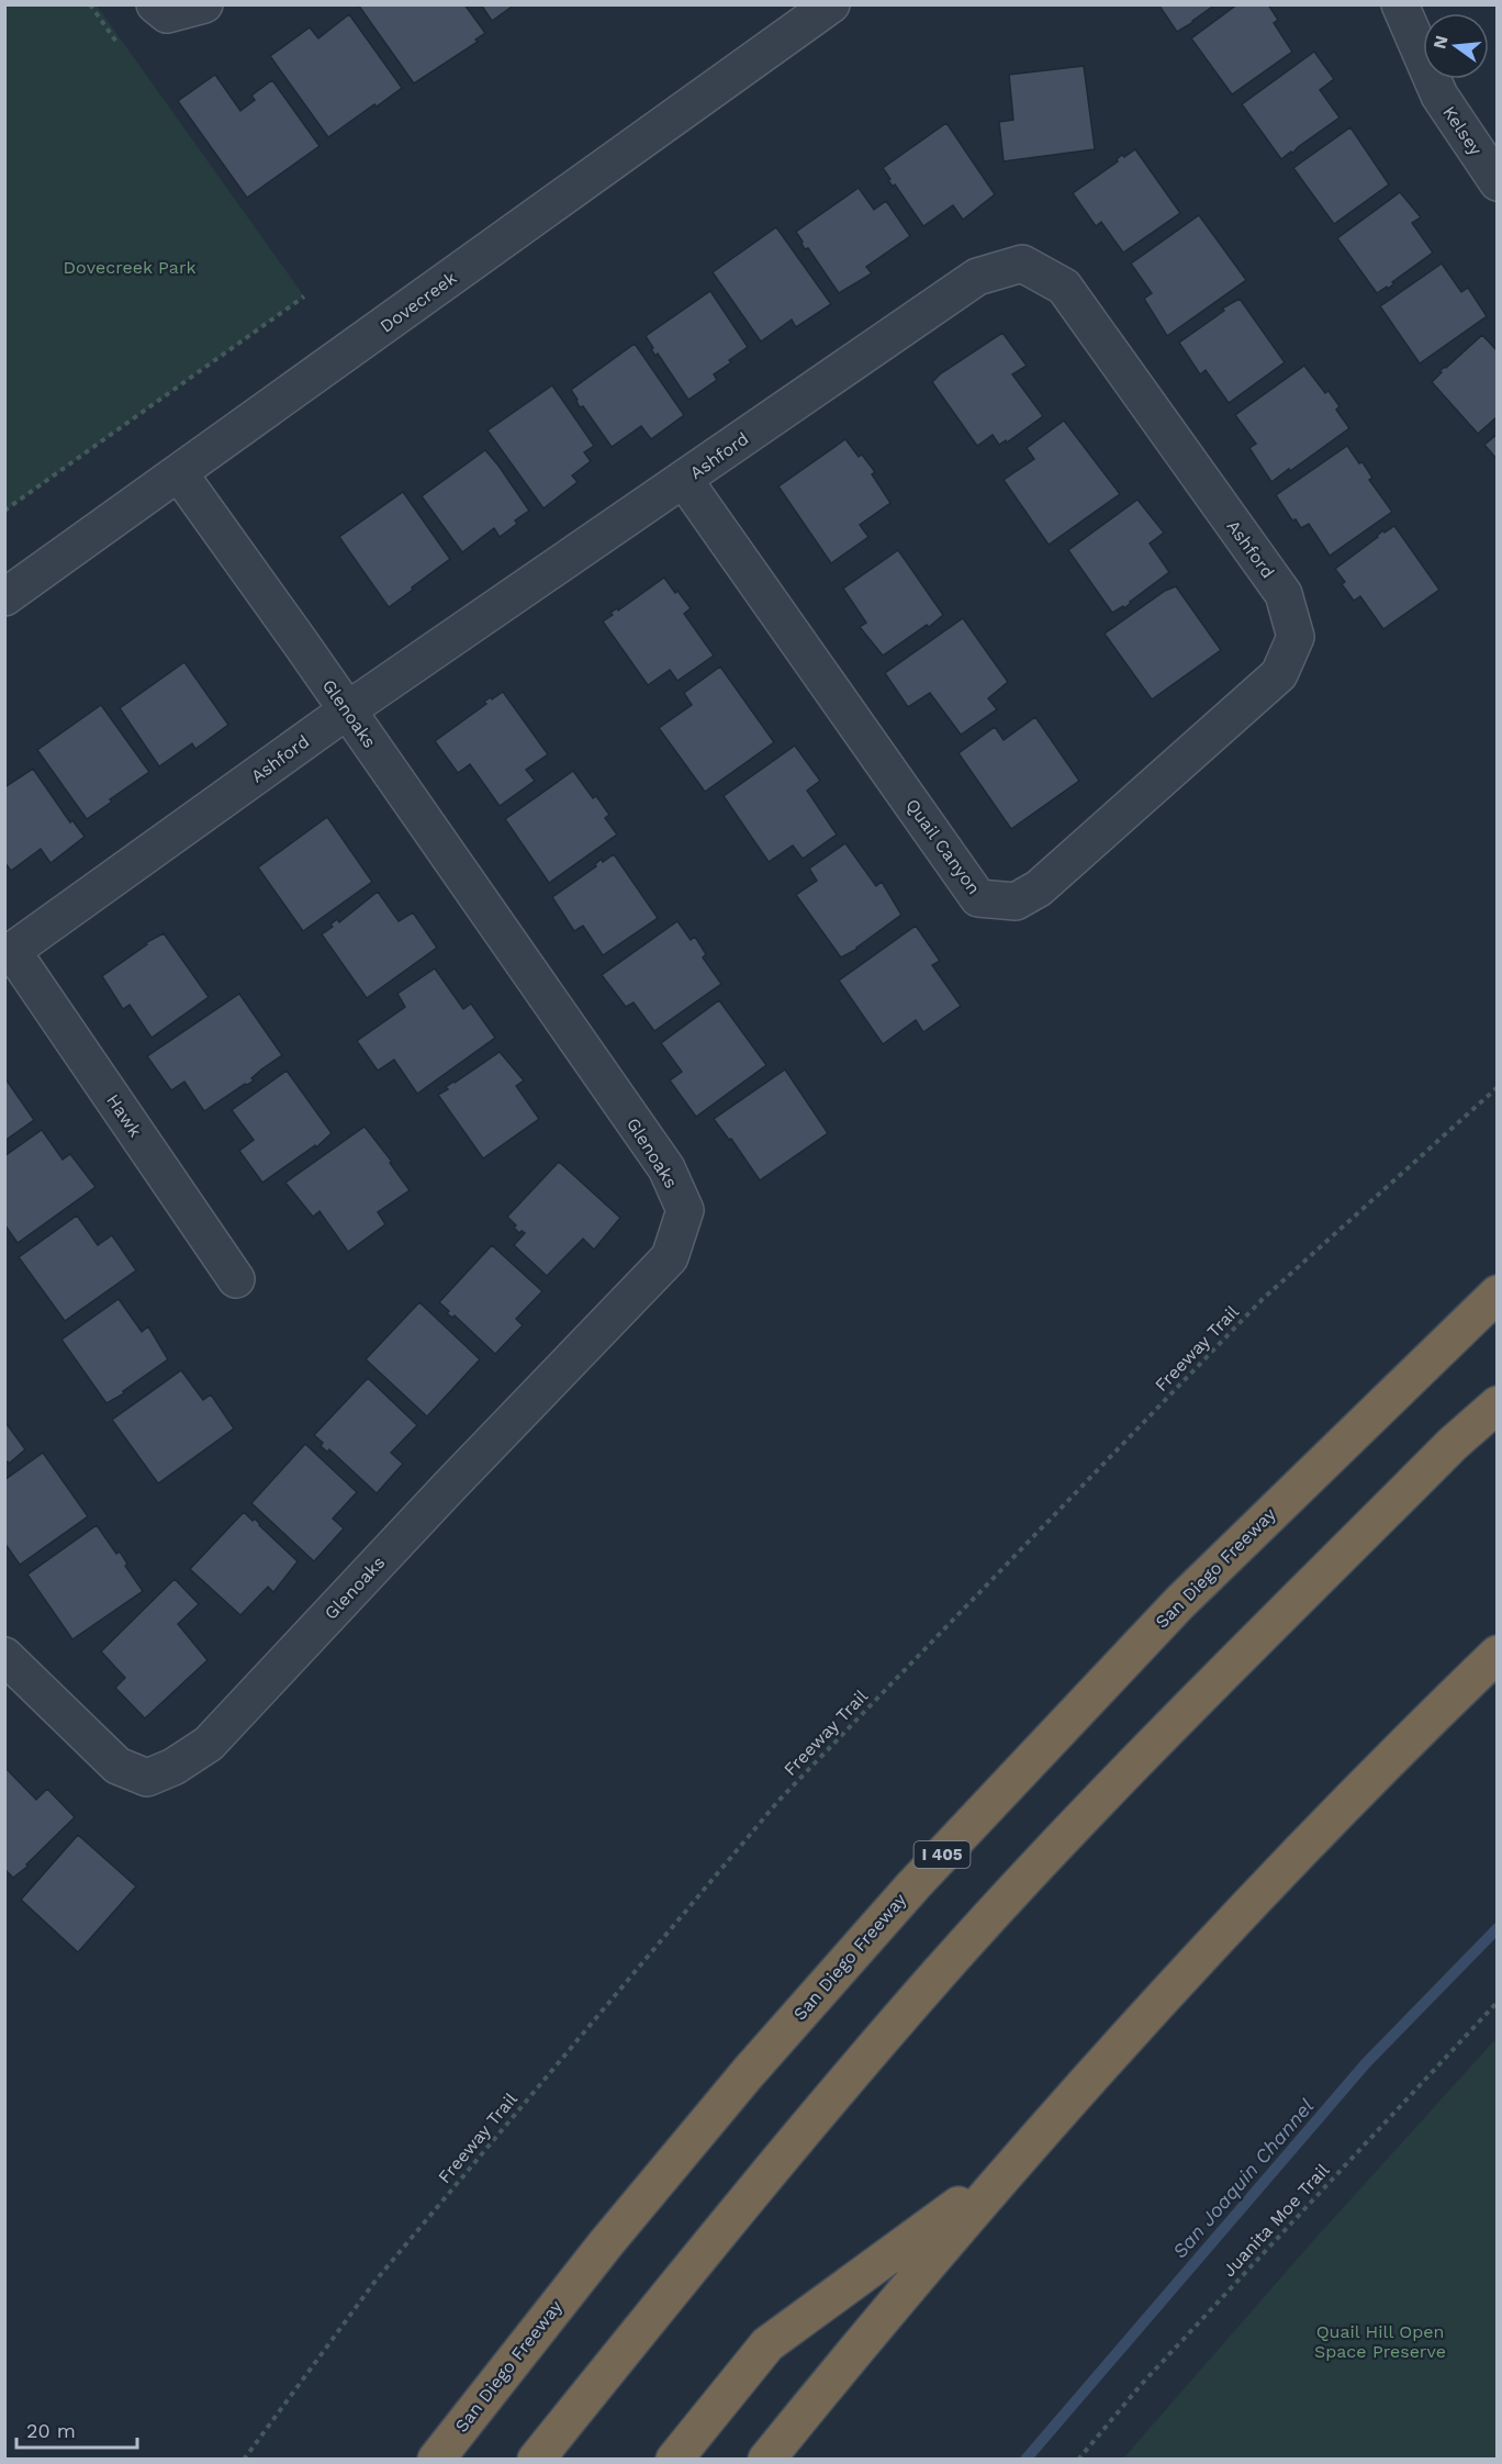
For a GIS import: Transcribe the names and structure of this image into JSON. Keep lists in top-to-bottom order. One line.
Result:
{"streets":{"highway":["San Diego Freeway","I 405"],"street":["Kelsey","Dovecreek","Ashford","Glenoaks","Quail Canyon","Hawk"],"path":["Freeway Trail","Juanita Moe Trail"]},"crossings":[["Dovecreek","Glenoaks"],["Ashford","Glenoaks"],["Ashford","Quail Canyon"],["Ashford","Hawk"]],"water":["San Joaquin Channel"],"parks":["Dovecreek Park","Quail Hill Open Space Preserve"],"scale_bar":"20 m","north":"left"}
